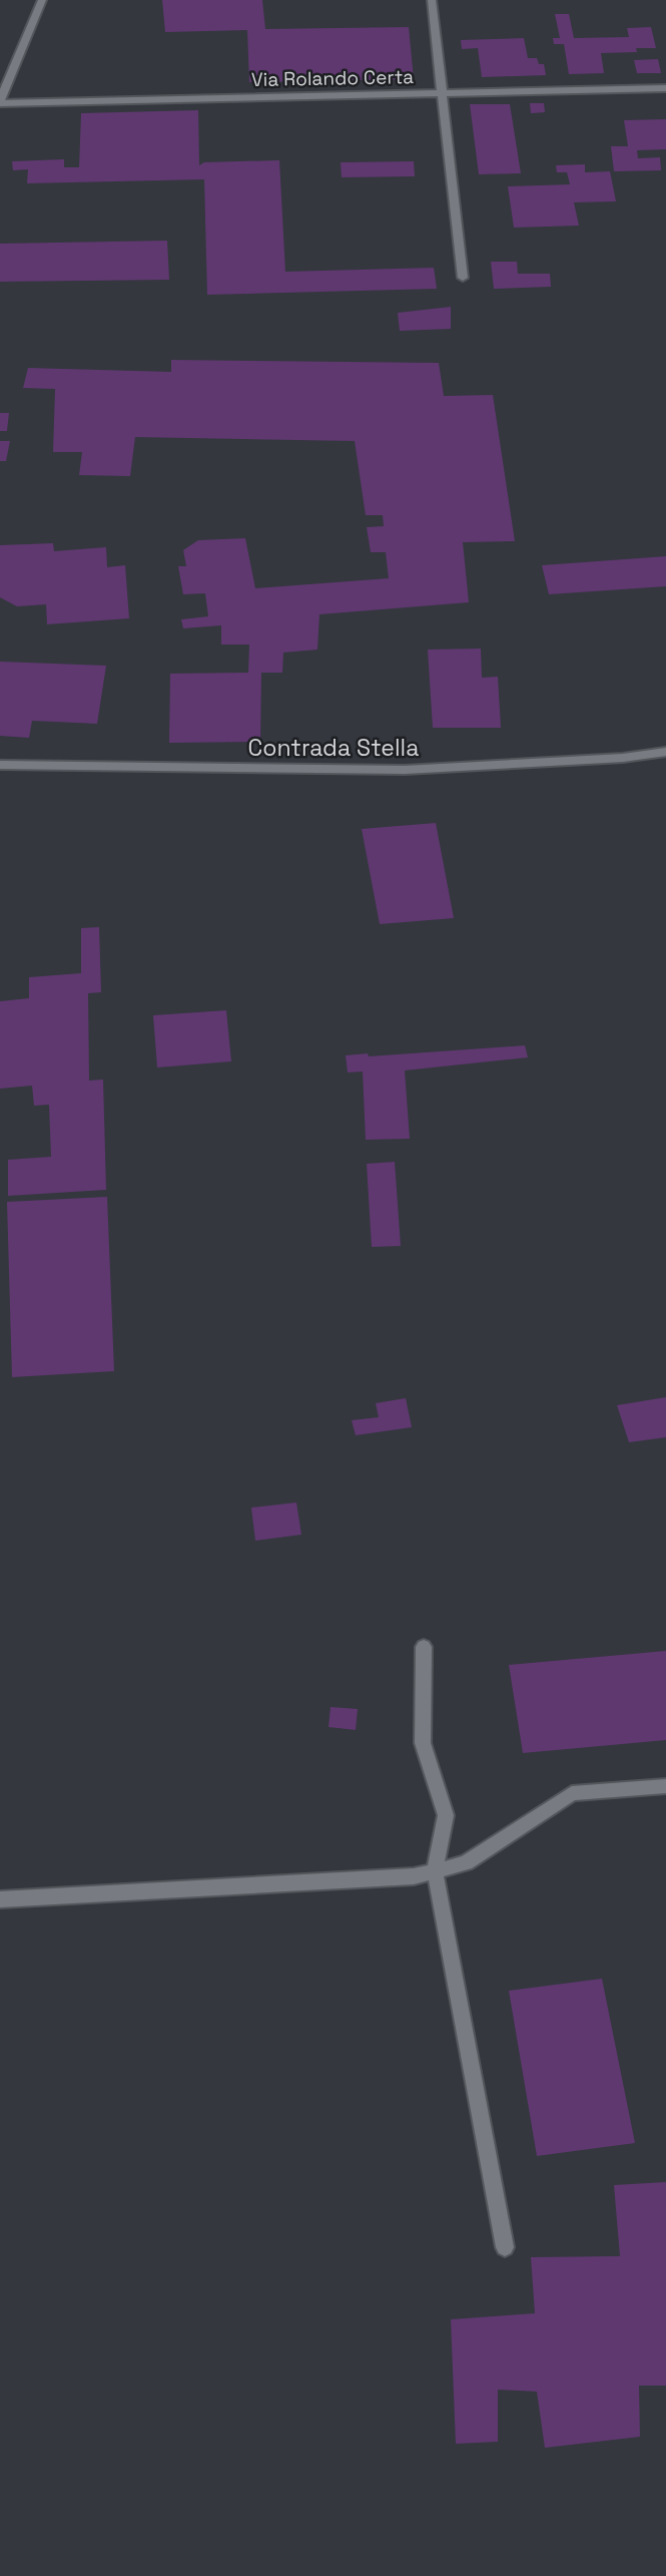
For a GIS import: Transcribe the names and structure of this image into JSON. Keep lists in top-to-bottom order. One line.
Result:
{"streets":{"street":["Via Rolando Certa","Contrada Stella"]}}
